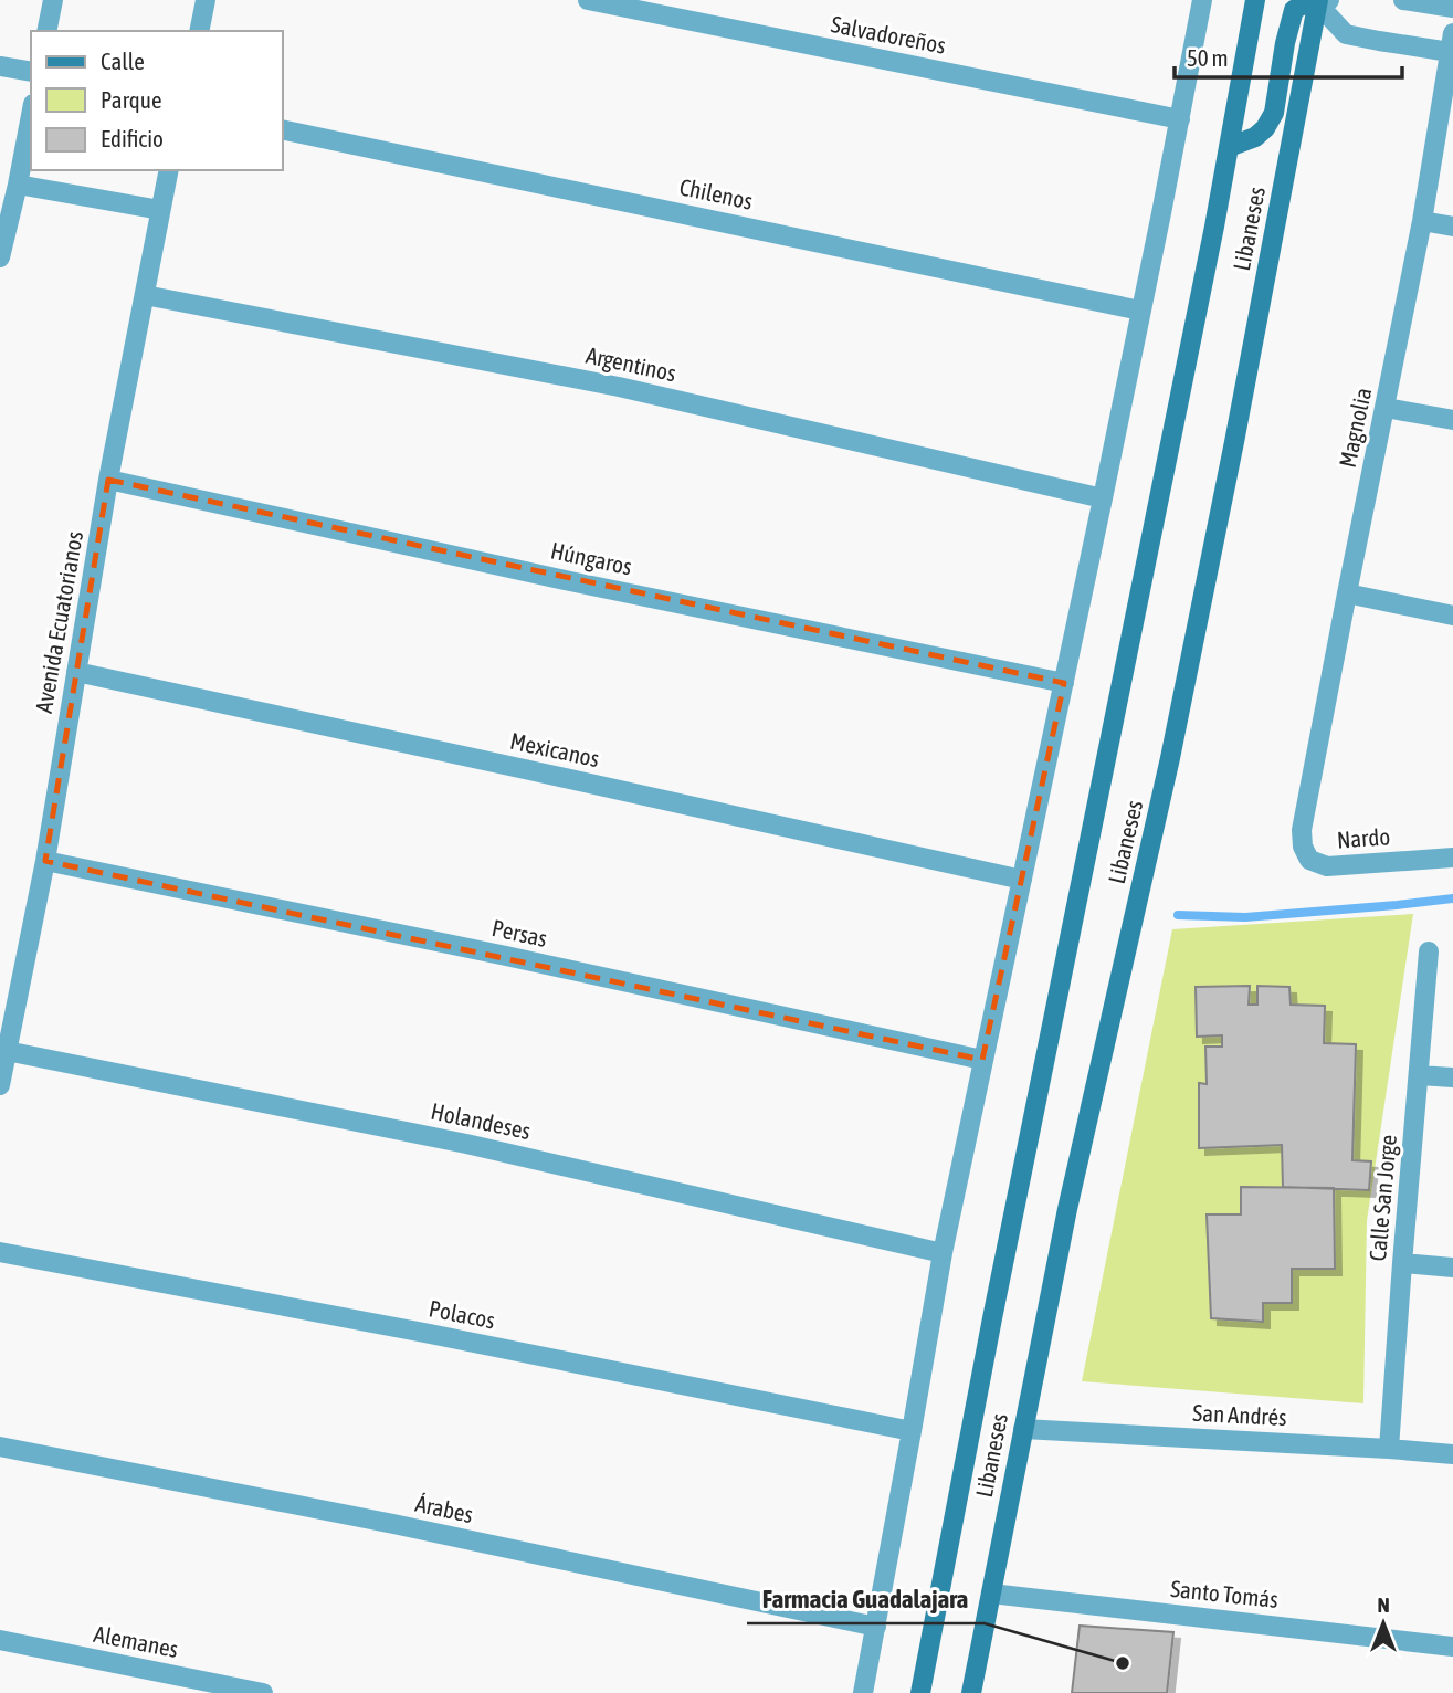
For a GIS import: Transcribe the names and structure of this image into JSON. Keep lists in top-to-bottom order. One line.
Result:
{"streets":{"main road":["Libaneses"],"street":["Salvadoreños","Chilenos","Argentinos","Magnolia","Húngaros","Avenida Ecuatorianos","Mexicanos","Nardo","Persas","Holandeses","Calle San Jorge","Polacos","San Andrés","Árabes","Santo Tomás","Alemanes"]},"crossings":[["Libaneses","San Andrés"],["Libaneses","Santo Tomás"],["Argentinos","Avenida Ecuatorianos"],["Magnolia","Nardo"],["Húngaros","Avenida Ecuatorianos"],["Avenida Ecuatorianos","Mexicanos"],["Avenida Ecuatorianos","Persas"],["Avenida Ecuatorianos","Holandeses"],["Calle San Jorge","San Andrés"]],"places":["Farmacia Guadalajara"],"legend":["Calle","Parque","Edificio"],"scale_bar":"50 m","north":"top"}
